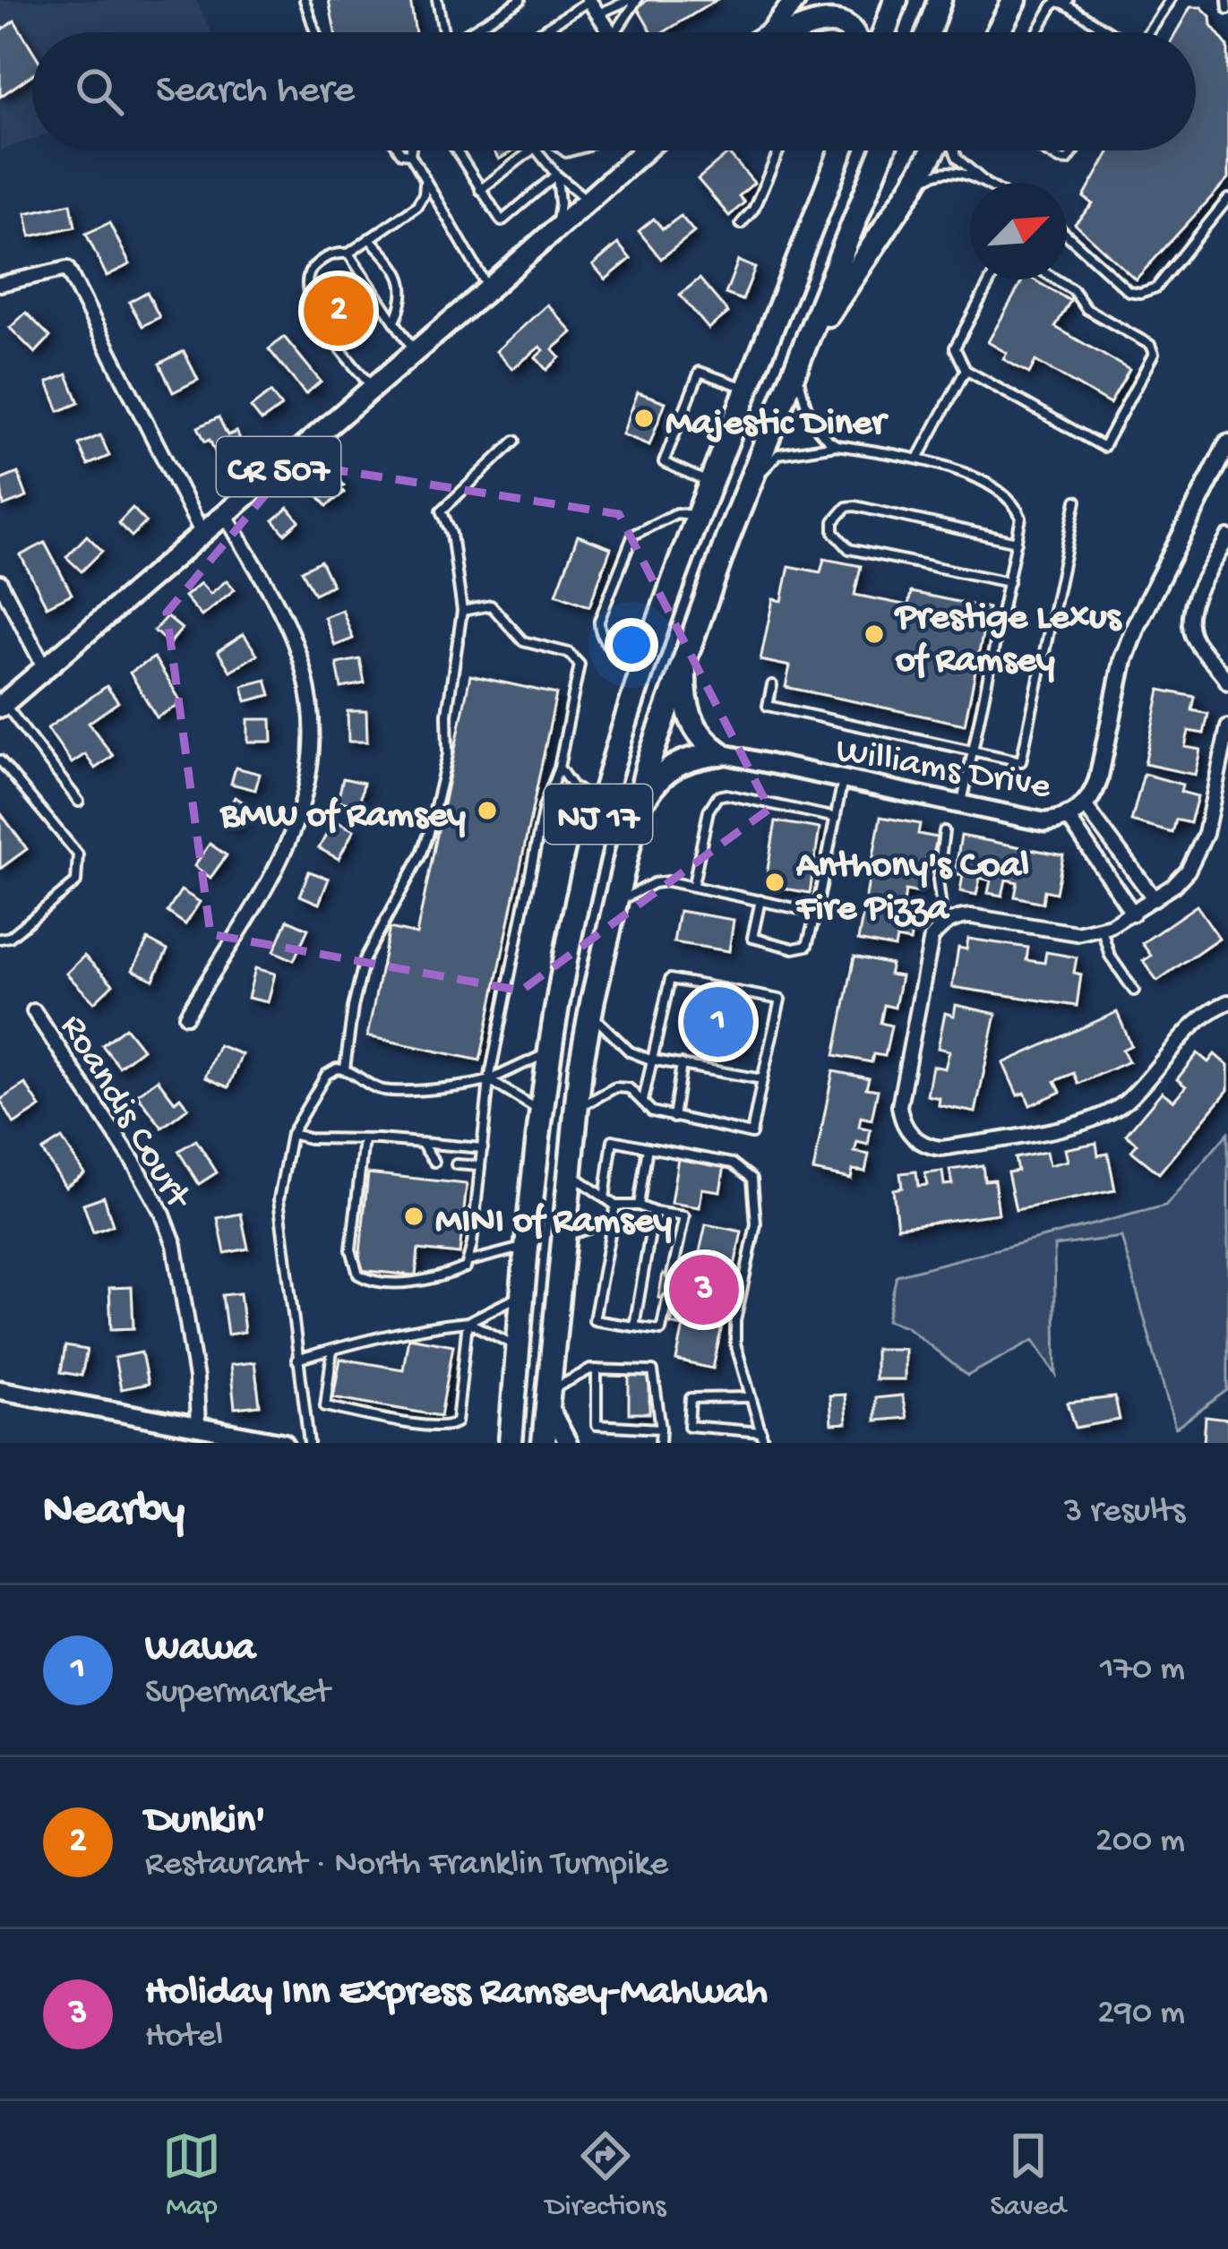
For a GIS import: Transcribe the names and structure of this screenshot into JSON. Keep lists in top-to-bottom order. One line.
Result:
{"streets":{"highway":["NJ 17"],"main road":["CR 507"],"street":["Williams Drive","Roandis Court"]},"places":["Majestic Diner","Prestige Lexus of Ramsey","BMW of Ramsey","Anthony's Coal Fire Pizza","MINI of Ramsey"],"north":"top right","page":{"search":"Search here","pins":["2","1","3"],"heading":["Nearby","3 results"],"list":[{"mark":"1","name":"Wawa","note":"Supermarket","value":"170 m"},{"mark":"2","name":"Dunkin'","note":"Restaurant · North Franklin Turnpike","value":"200 m"},{"mark":"3","name":"Holiday Inn Express Ramsey-Mahwah","note":"Hotel","value":"290 m"}],"nav":["Map","Directions","Saved"]}}
